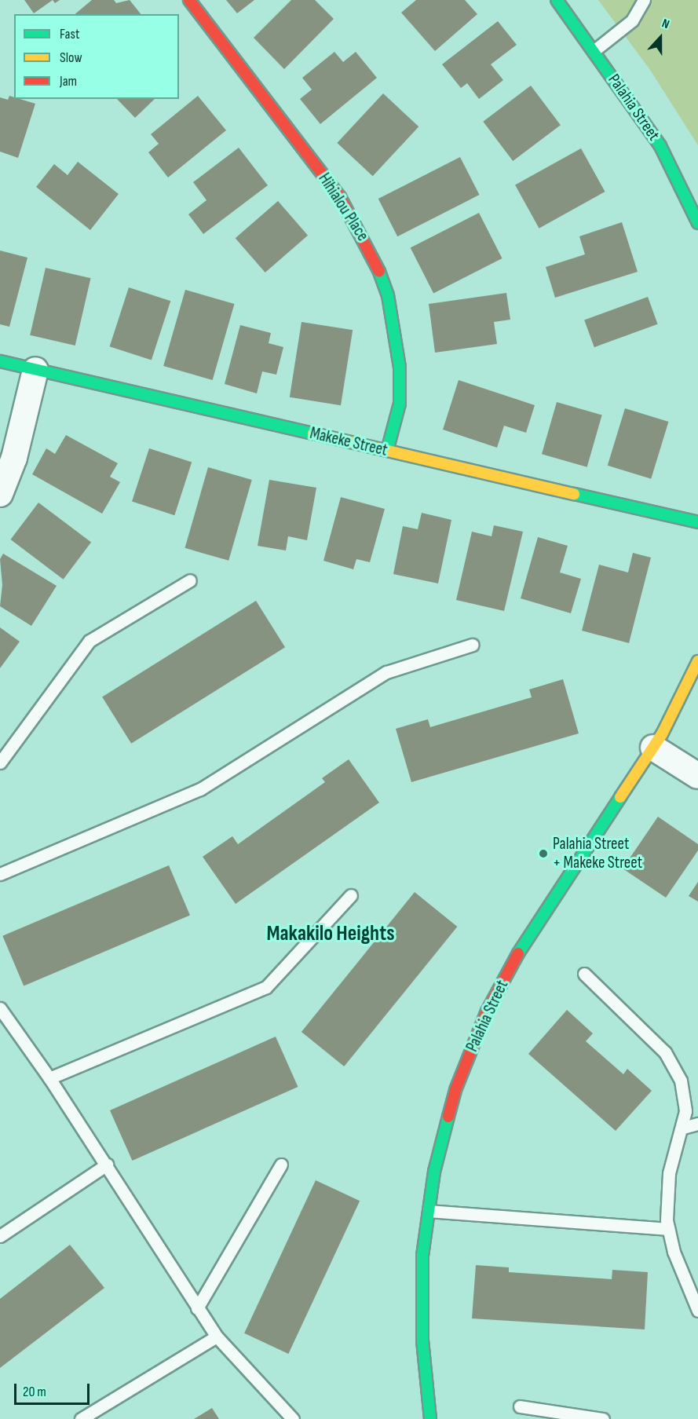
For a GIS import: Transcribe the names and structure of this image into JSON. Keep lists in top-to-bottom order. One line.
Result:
{"streets":{"street":["Palahia Street","Hihialou Place","Makeke Street"]},"crossings":[["Hihialou Place","Makeke Street"]],"districts":["Makakilo Heights"],"places":["Palahia Street + Makeke Street"],"legend":["Fast","Slow","Jam"],"scale_bar":"20 m","north":"top"}
